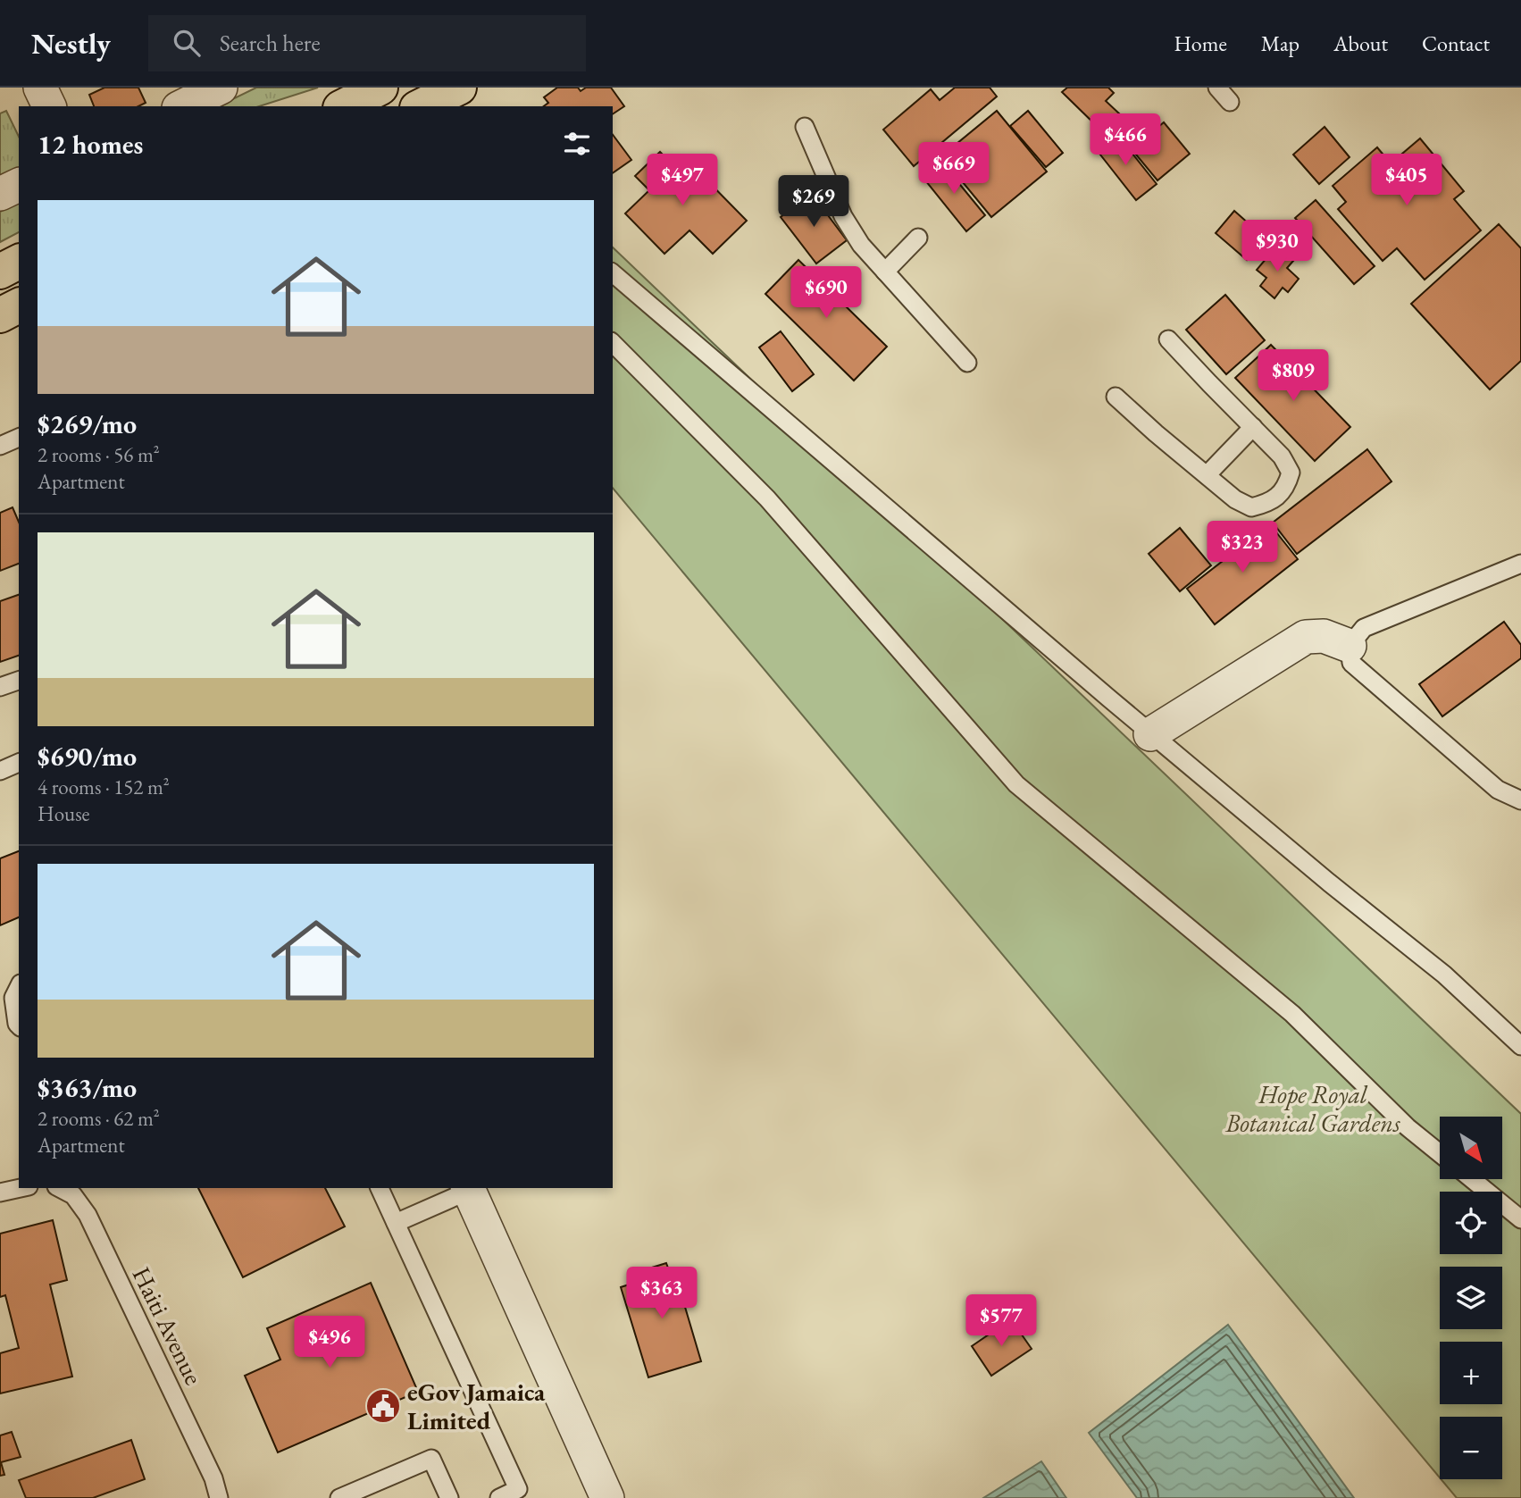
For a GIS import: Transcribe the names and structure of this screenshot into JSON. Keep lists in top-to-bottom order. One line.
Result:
{"streets":{"lane":["Haiti Avenue"]},"parks":["Hope Royal Botanical Gardens"],"places":{"public building":["eGov Jamaica Limited"]},"north":"bottom right","page":{"header":"Nestly","search":"Search here","nav":["Home","Map","About","Contact"],"heading":"12 homes","price":["$466","$669","$497","$405","$269","$930","$690","$809","$323","$363","$577","$496"],"list":[{"name":"$269/mo","note":"2 rooms · 56 m² · Apartment"},{"name":"$690/mo","note":"4 rooms · 152 m² · House"},{"name":"$363/mo","note":"2 rooms · 62 m² · Apartment"}],"map_buttons":["+","−"]}}
